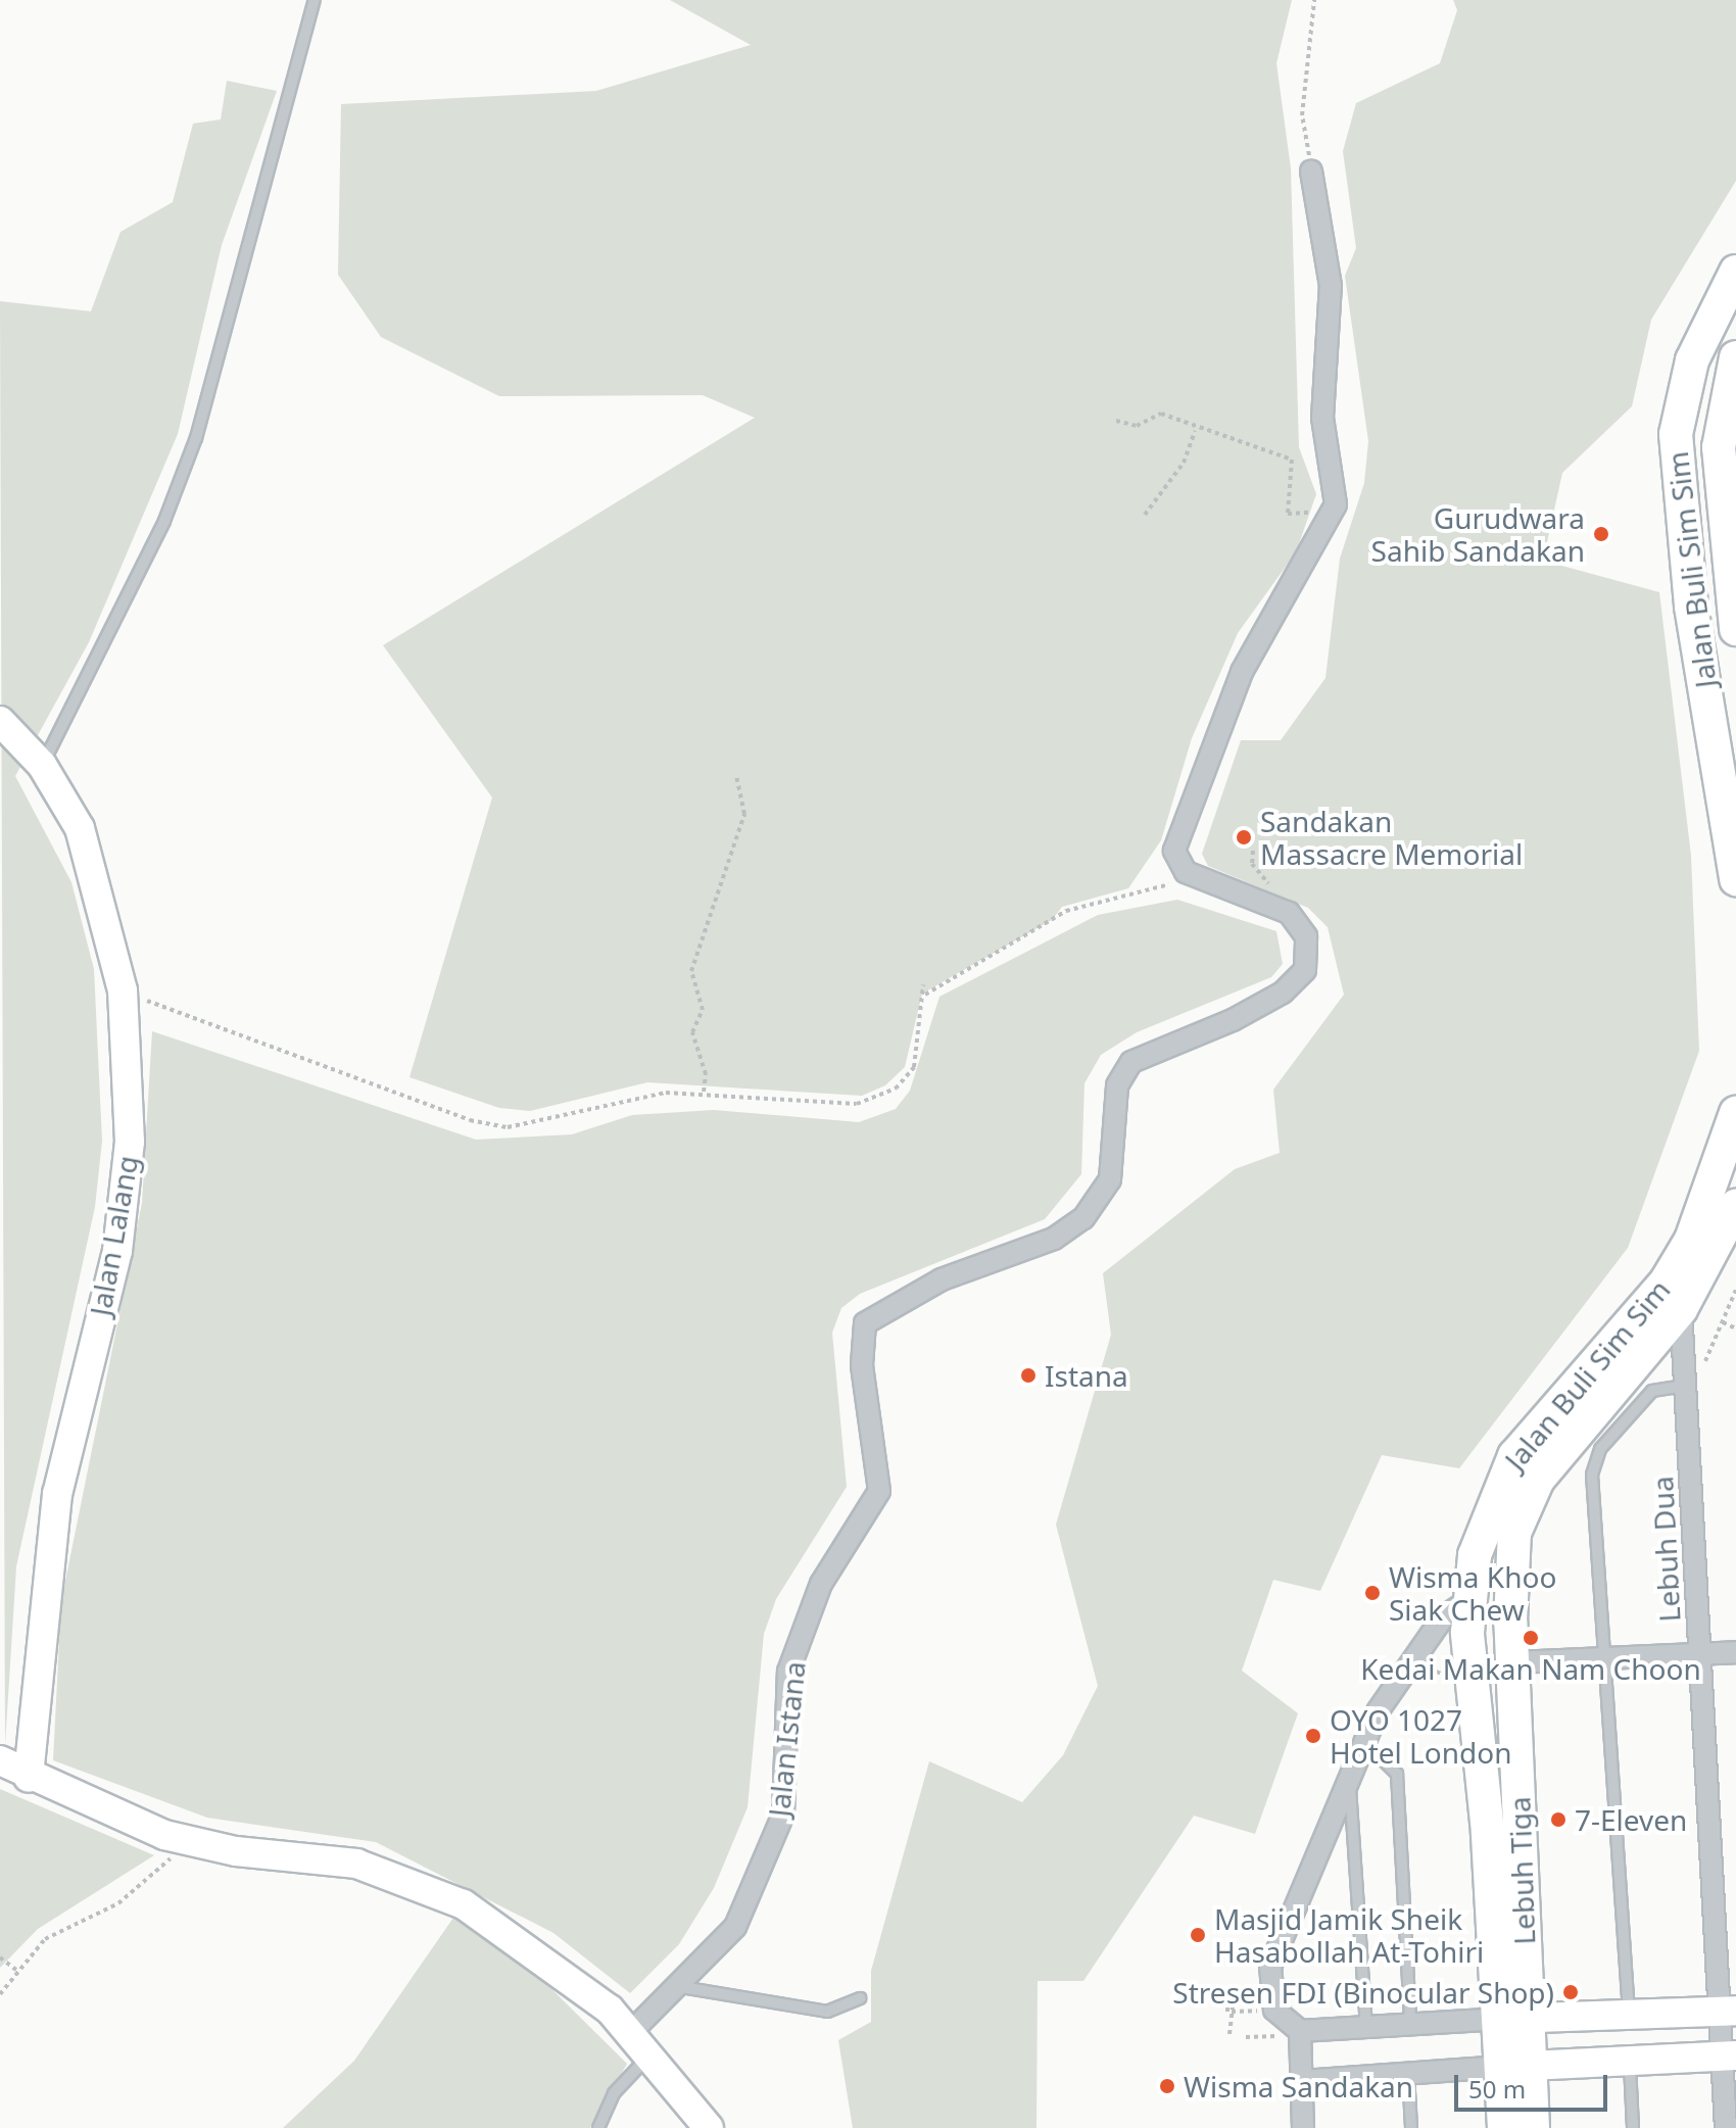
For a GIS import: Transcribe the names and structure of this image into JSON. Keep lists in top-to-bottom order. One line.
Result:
{"streets":{"main road":["Jalan Buli Sim Sim","Lebuh Tiga"],"street":["Jalan Lalang","Lebuh Dua","Jalan Istana"]},"crossings":[["Jalan Buli Sim Sim","Lebuh Dua"],["Jalan Buli Sim Sim","Lebuh Tiga"]],"places":["Gurudwara Sahib Sandakan","Sandakan Massacre Memorial","Istana","Wisma Khoo Siak Chew","Kedai Makan Nam Choon","OYO 1027 Hotel London","7-Eleven","Masjid Jamik Sheik Hasabollah At-Tohiri","Stresen FDI (Binocular Shop)","Wisma Sandakan"],"scale_bar":"50 m"}
